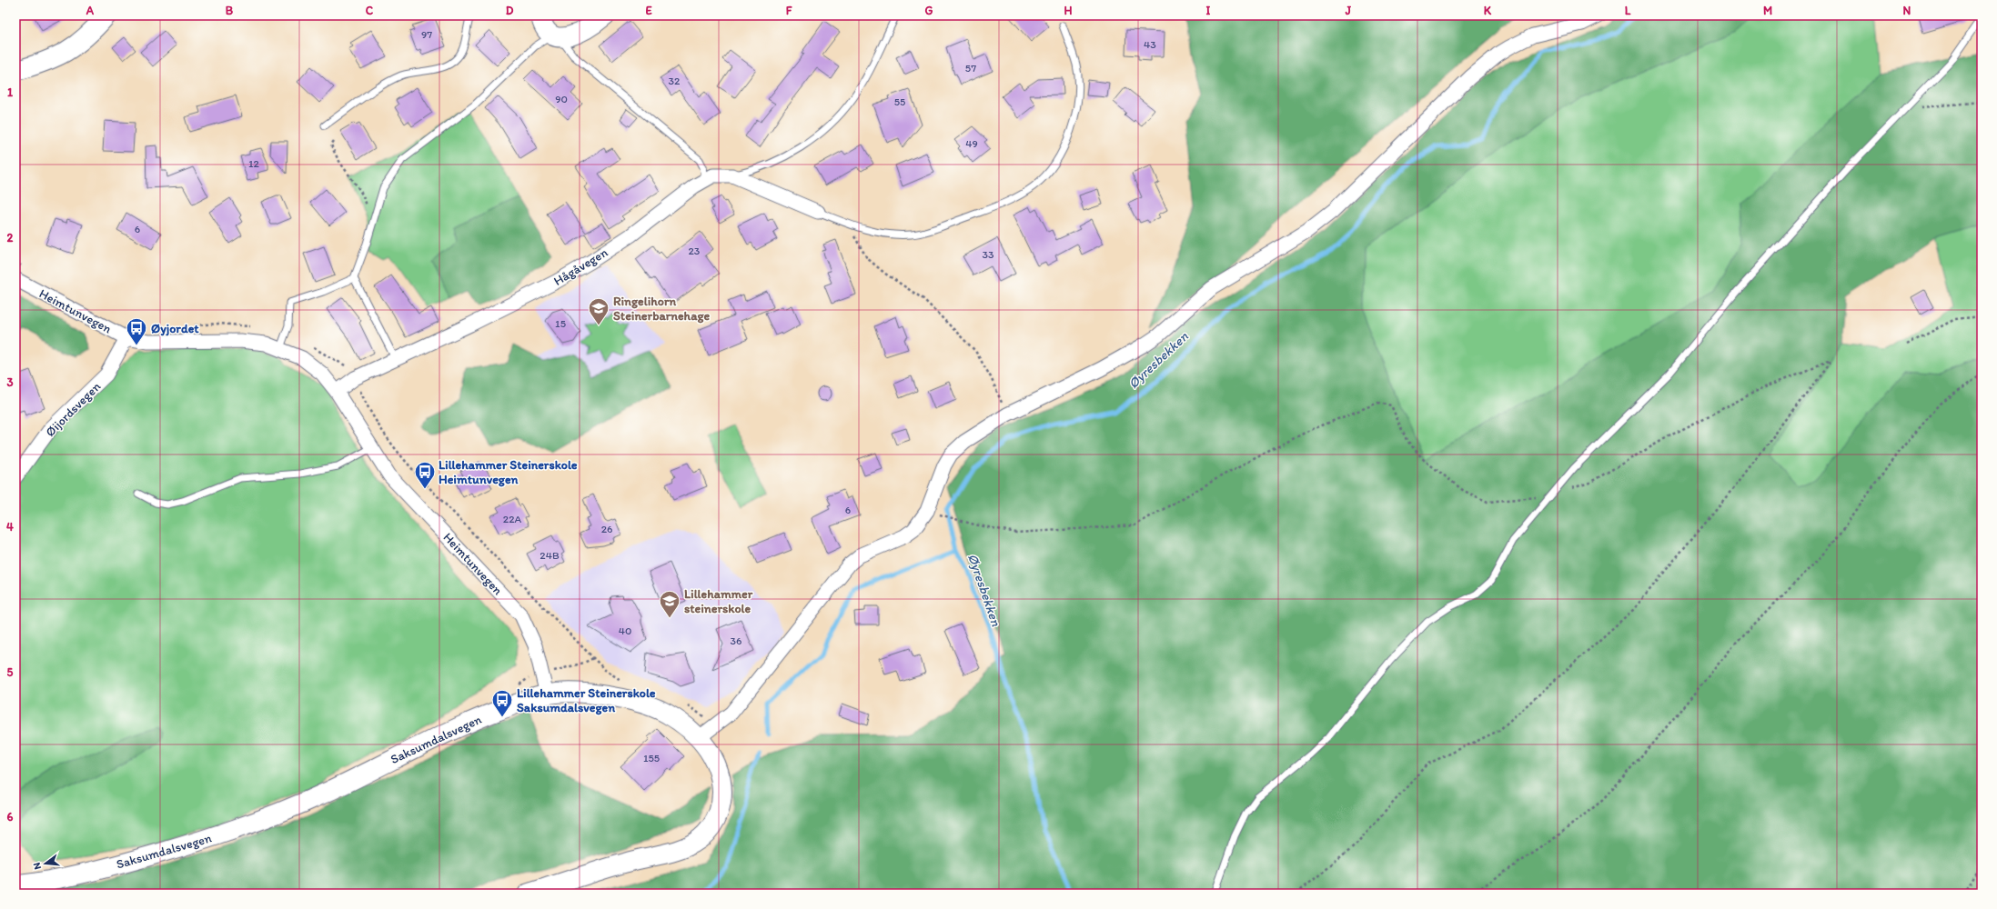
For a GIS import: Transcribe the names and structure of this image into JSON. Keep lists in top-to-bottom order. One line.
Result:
{"streets":{"main road":["Saksumdalsvegen"],"street":["Hågåvegen","Heimtunvegen","Øijordsvegen"]},"crossings":[["Hågåvegen","Heimtunvegen"],["Heimtunvegen","Øijordsvegen"],["Heimtunvegen","Saksumdalsvegen"]],"water":["Øyresbekken"],"places":{"school or university":["Ringelihorn Steinerbarnehage","Lillehammer steinerskole"],"bus stop":["Øyjordet","Lillehammer Steinerskole Heimtunvegen","Lillehammer Steinerskole Saksumdalsvegen"]},"house_numbers":["97","43","57","32","90","55","49","12","6","23","33","15","6","22A","26","24B","40","36","155"],"north":"left","grid":{"columns":["A","B","C","D","E","F","G","H","I","J","K","L","M","N"],"rows":["1","2","3","4","5","6"]}}
